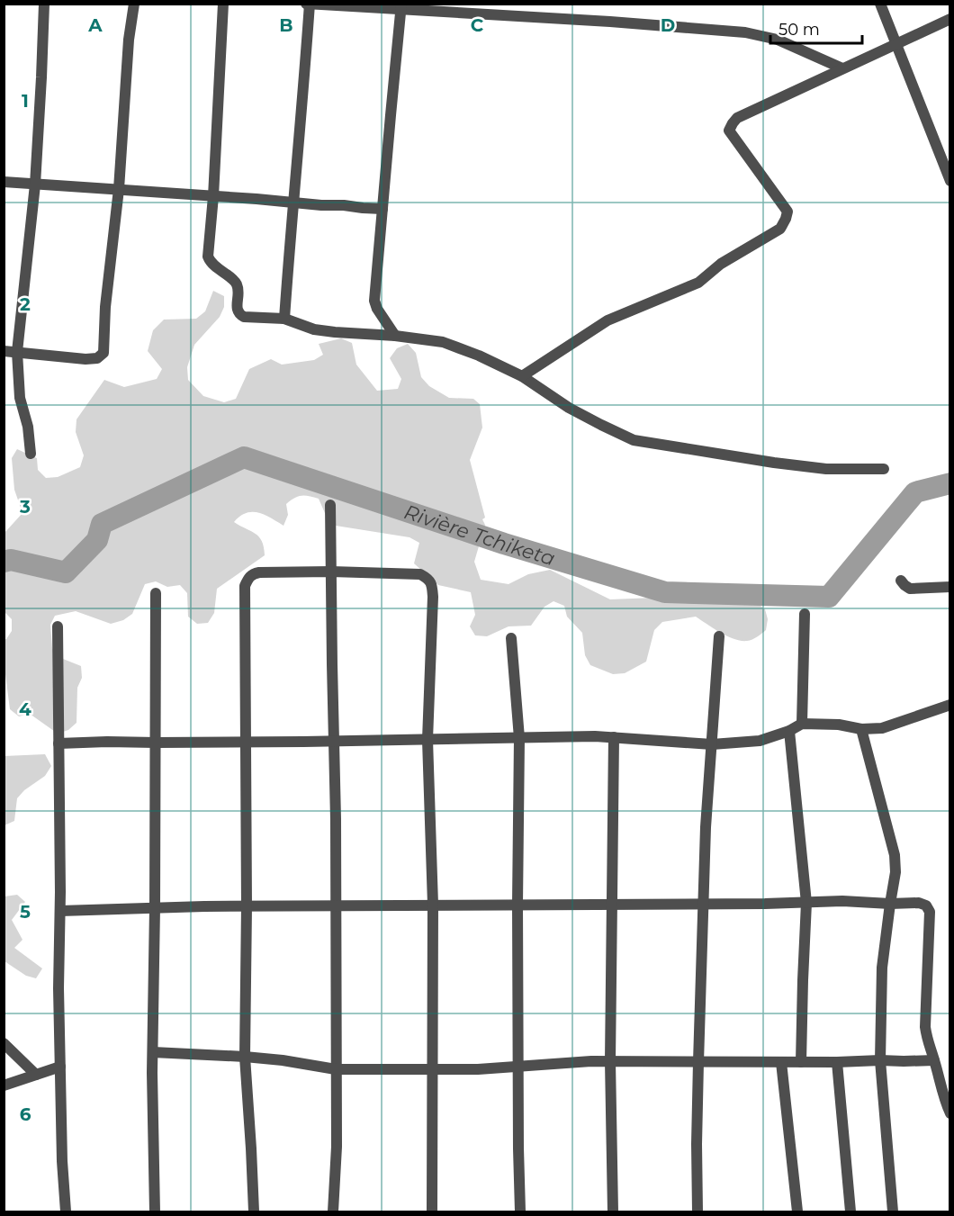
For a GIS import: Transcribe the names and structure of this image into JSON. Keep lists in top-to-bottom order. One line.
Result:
{"water":["Rivière Tchiketa"],"scale_bar":"50 m","grid":{"columns":["A","B","C","D"],"rows":["1","2","3","4","5","6"]}}
